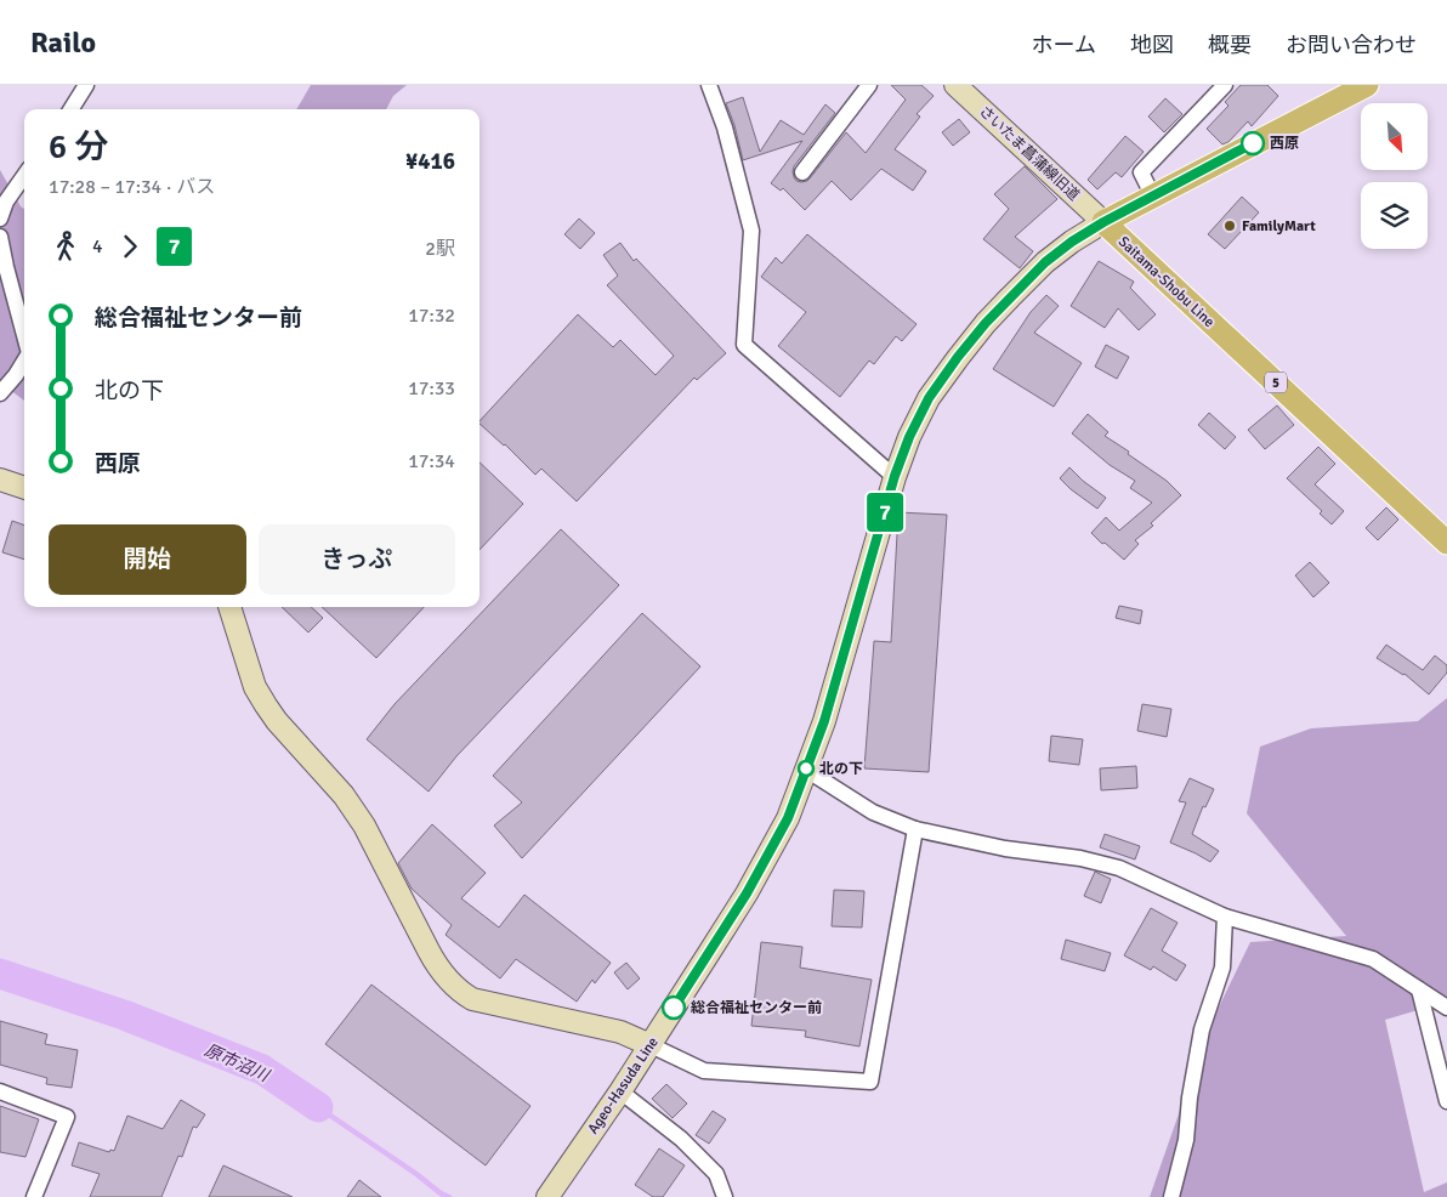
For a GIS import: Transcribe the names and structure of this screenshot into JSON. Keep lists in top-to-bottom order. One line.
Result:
{"streets":{"main road":["さいたま菖蒲線旧道","Saitama-Shobu Line","5","Ageo-Hasuda Line"]},"crossings":[["さいたま菖蒲線旧道","Saitama-Shobu Line"],["さいたま菖蒲線旧道","Ageo-Hasuda Line"],["Saitama-Shobu Line","Ageo-Hasuda Line"]],"water":["原市沼川"],"places":["西原","FamilyMart","北の下","総合福祉センター前"],"lines":["bus line 7"],"north":"bottom right","page":{"header":"Railo","nav":["ホーム","地図","概要","お問い合わせ"],"on_map":"7","heading":["6 分","17:28 – 17:34 · バス","¥416"],"legs":["4","7","2駅"],"list":[{"name":"総合福祉センター前","value":"17:32"},{"name":"北の下","value":"17:33"},{"name":"西原","value":"17:34"}],"buttons":["開始","きっぷ"]}}
